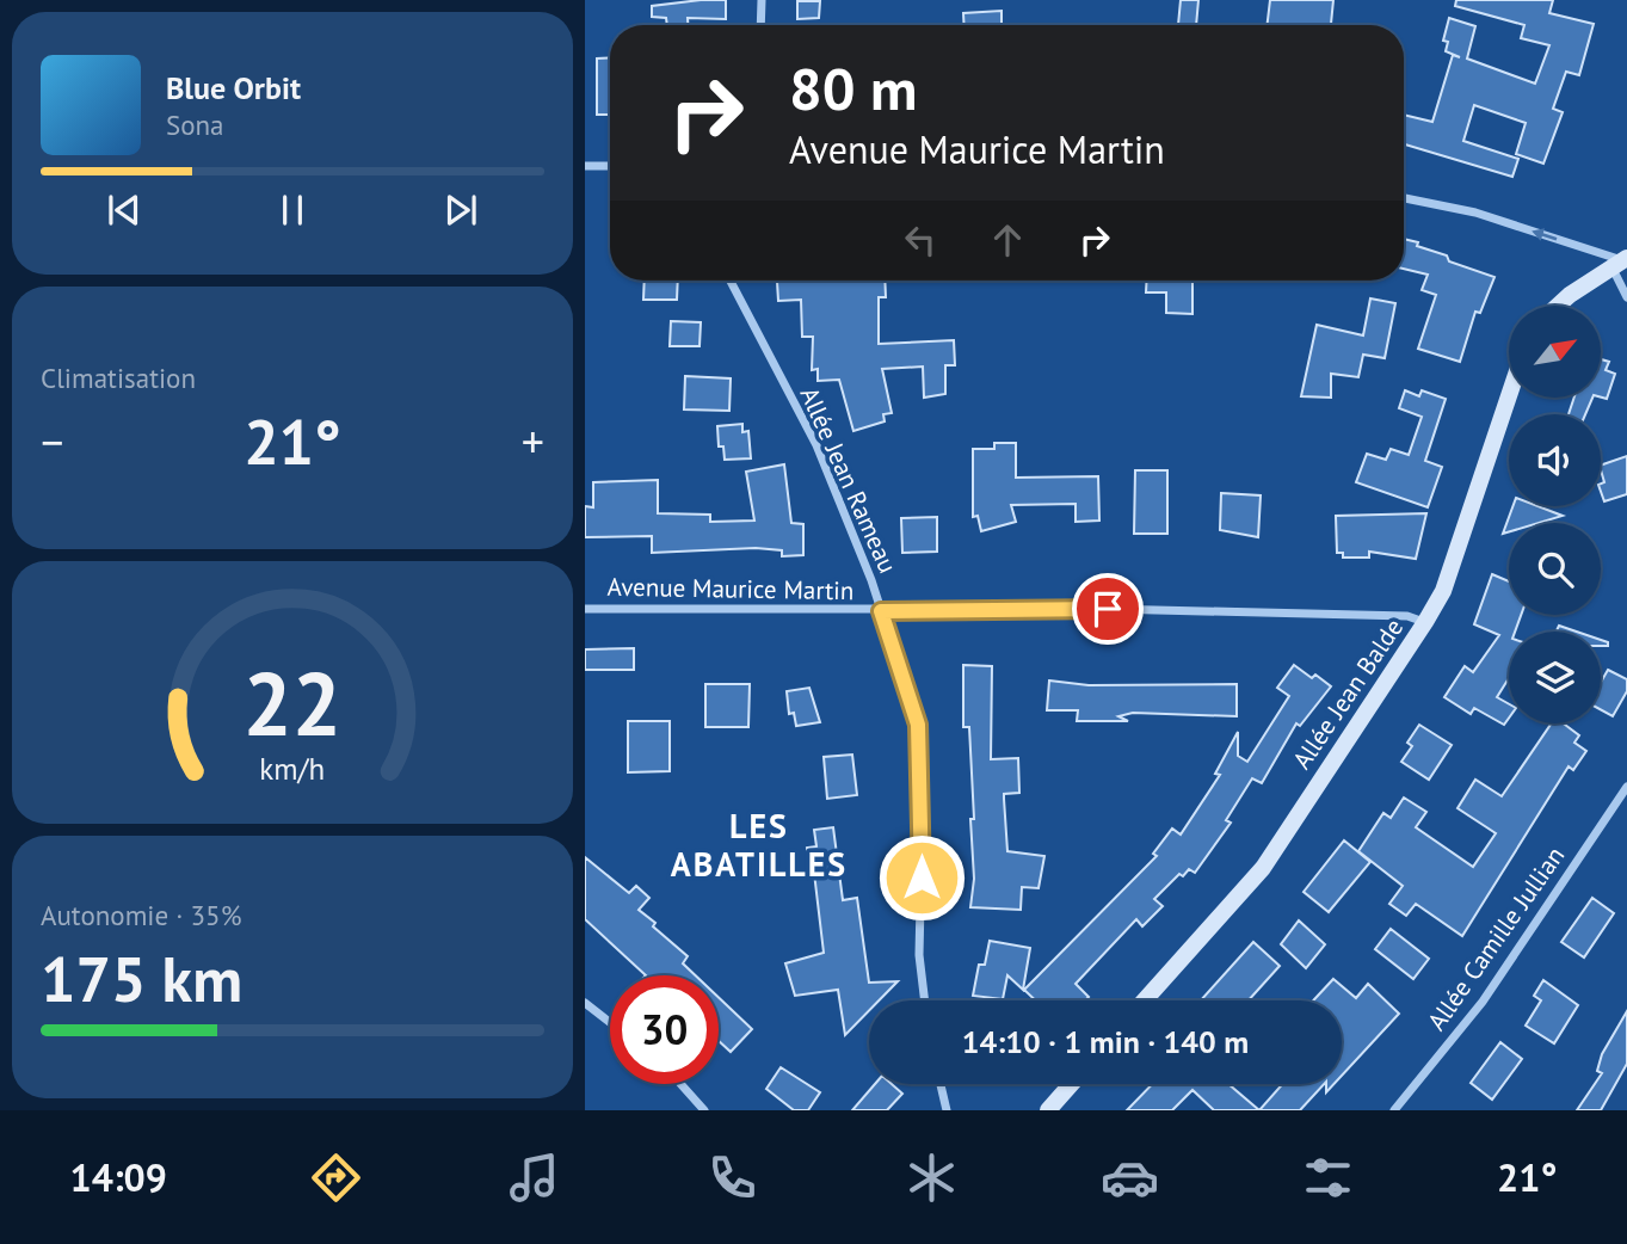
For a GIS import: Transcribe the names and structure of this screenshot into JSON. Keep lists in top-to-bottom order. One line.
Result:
{"streets":{"street":["Allée Jean Rameau","Avenue Maurice Martin","Allée Jean Balde","Allée Camille Jullian"]},"crossings":[["Allée Jean Rameau","Avenue Maurice Martin"],["Avenue Maurice Martin","Allée Jean Balde"]],"districts":["LES ABATILLES"],"north":"top right","page":{"turn":["80 m","Avenue Maurice Martin"],"song":["Blue Orbit","Sona"],"tile":["Climatisation",["Autonomie · 35%","175 km"]],"heat":["−","21°","+"],"limit":"30","trip":"14:10 · 1 min · 140 m","tabs":["14:09","21°"],"gauge":["22","km/h"]}}
